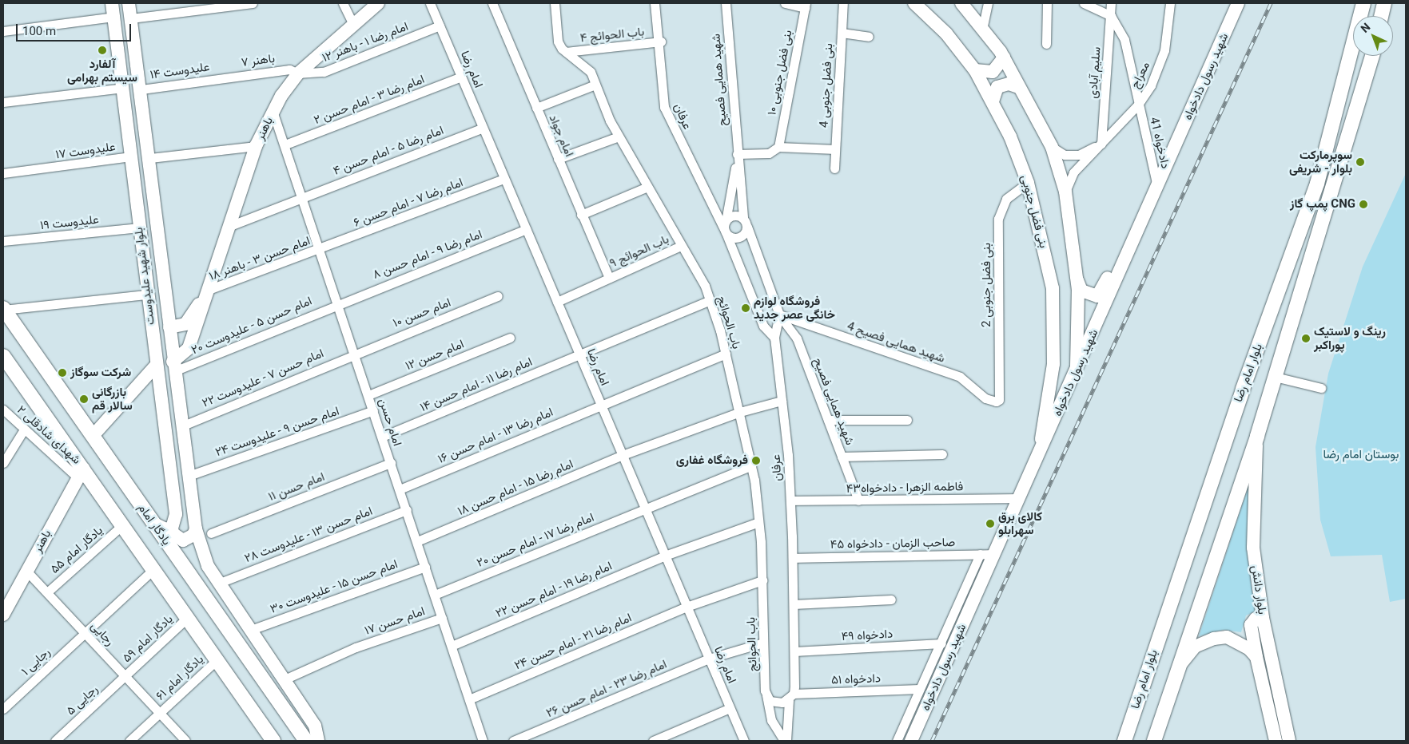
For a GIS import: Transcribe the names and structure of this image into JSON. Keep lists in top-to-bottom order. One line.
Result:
{"streets":{"main road":["شهید رسول دادخواه","باهنر","بنی فضل جنوبی","بلوار شهید علیدوست","بلوار امام رضا","یادگار امام","بلوار دانش"],"street":["باب الحوائج ۴","امام رضا ۱ - باهنر ۱۲","باهنر ۷","امام رضا","علیدوست ۱۴","بنی فضل جنوبی ۱۰","سلیم آبادی","معراج","شهید همایی فصیح","بنی فضل جنوبی 4","امام رضا ۳ - امام حسن ۲","عرفان","امام جواد","دادخواه 41","علیدوست ۱۷","امام رضا ۵ - امام حسن ۴","امام رضا ۷ - امام حسن ۶","علیدوست ۱۹","باب الحوائج ۹","امام رضا ۹ - امام حسن ۸","امام حسن ۳ - باهنر ۱۸","بنی فضل جنوبی 2","امام حسن ۱۰","باب الحوائج","امام حسن ۵ - علیدوست ۲۰","شهید همایی فصیح 4","امام حسن ۱۲","امام حسن ۷ - علیدوست ۲۲","امام رضا ۱۱ - امام حسن ۱۴","امام حسن","امام حسن ۹ - علیدوست ۲۴","شهدای شادقلی ۲","امام رضا ۱۳ - امام حسن ۱۶","امام حسن ۱۱","امام رضا ۱۵ - امام حسن ۱۸","فاطمه الزهرا - دادخواه۴۳","امام حسن ۱۳ - علیدوست ۲۸","امام رضا ۱۷ - امام حسن ۲۰","صاحب الزمان - دادخواه ۴۵","یادگار امام ۵۵","امام حسن ۱۵ - علیدوست ۳۰","امام رضا ۱۹ - امام حسن ۲۲","امام حسن ۱۷","رجایی","دادخواه ۴۹","یادگار امام ۵۹","امام رضا ۲۱ - امام حسن ۲۴","رجایی ۱","یادگار امام ۶۱","دادخواه ۵۱","امام رضا ۲۳ - امام حسن ۲۶","رجایی ۵"]},"crossings":[["باب الحوائج ۴","عرفان"],["باب الحوائج ۴","باب الحوائج"],["امام رضا ۱ - باهنر ۱۲","باهنر ۷"],["امام رضا ۱ - باهنر ۱۲","امام رضا"],["امام رضا ۱ - باهنر ۱۲","باهنر"],["باهنر ۷","علیدوست ۱۴"],["باهنر ۷","باهنر"],["امام رضا","امام رضا ۳ - امام حسن ۲"],["امام رضا","امام رضا ۵ - امام حسن ۴"],["امام رضا","امام رضا ۷ - امام حسن ۶"],["امام رضا","باب الحوائج ۹"],["امام رضا","امام رضا ۹ - امام حسن ۸"],["امام رضا","امام رضا ۱۱ - امام حسن ۱۴"],["امام رضا","امام رضا ۱۳ - امام حسن ۱۶"],["امام رضا","امام رضا ۱۵ - امام حسن ۱۸"],["امام رضا","امام رضا ۱۷ - امام حسن ۲۰"],["امام رضا","امام رضا ۱۹ - امام حسن ۲۲"],["امام رضا","امام رضا ۲۱ - امام حسن ۲۴"],["امام رضا","امام رضا ۲۳ - امام حسن ۲۶"],["علیدوست ۱۴","بلوار شهید علیدوست"],["سلیم آبادی","معراج"],["سلیم آبادی","دادخواه 41"],["معراج","دادخواه 41"],["شهید رسول دادخواه","دادخواه 41"],["شهید رسول دادخواه","بنی فضل جنوبی"],["شهید رسول دادخواه","فاطمه الزهرا - دادخواه۴۳"],["شهید رسول دادخواه","صاحب الزمان - دادخواه ۴۵"],["شهید همایی فصیح","عرفان"],["شهید همایی فصیح","شهید همایی فصیح 4"],["شهید همایی فصیح","فاطمه الزهرا - دادخواه۴۳"],["امام رضا ۳ - امام حسن ۲","امام حسن"],["عرفان","باب الحوائج"],["عرفان","امام رضا ۱۵ - امام حسن ۱۸"],["عرفان","فاطمه الزهرا - دادخواه۴۳"],["عرفان","صاحب الزمان - دادخواه ۴۵"],["عرفان","دادخواه ۴۹"],["عرفان","دادخواه ۵۱"],["باهنر","امام رضا ۵ - امام حسن ۴"],["باهنر","امام حسن ۳ - باهنر ۱۸"],["باهنر","بلوار شهید علیدوست"],["باهنر","امام حسن ۵ - علیدوست ۲۰"],["باهنر","امام حسن"],["باهنر","شهدای شادقلی ۲"],["باهنر","رجایی"],["امام جواد","باب الحوائج ۹"],["علیدوست ۱۷","بلوار شهید علیدوست"],["امام رضا ۵ - امام حسن ۴","امام حسن"],["امام رضا ۷ - امام حسن ۶","امام حسن ۳ - باهنر ۱۸"],["امام رضا ۷ - امام حسن ۶","امام حسن"],["بنی فضل جنوبی","بنی فضل جنوبی 2"],["علیدوست ۱۹","بلوار شهید علیدوست"],["باب الحوائج ۹","باب الحوائج"],["امام رضا ۹ - امام حسن ۸","امام حسن ۵ - علیدوست ۲۰"],["امام رضا ۹ - امام حسن ۸","امام حسن"],["امام حسن ۳ - باهنر ۱۸","امام حسن"],["بلوار شهید علیدوست","امام حسن ۵ - علیدوست ۲۰"],["بلوار شهید علیدوست","امام حسن ۷ - علیدوست ۲۲"],["بلوار شهید علیدوست","امام حسن ۹ - علیدوست ۲۴"],["بلوار شهید علیدوست","امام حسن ۱۳ - علیدوست ۲۸"],["بلوار شهید علیدوست","امام حسن ۱۵ - علیدوست ۳۰"],["بلوار شهید علیدوست","امام حسن ۱۷"],["بنی فضل جنوبی 2","شهید همایی فصیح 4"],["امام حسن ۱۰","امام حسن ۷ - علیدوست ۲۲"],["امام حسن ۱۰","امام حسن"],["باب الحوائج","امام رضا ۱۱ - امام حسن ۱۴"],["باب الحوائج","امام رضا ۱۳ - امام حسن ۱۶"],["باب الحوائج","امام رضا ۱۵ - امام حسن ۱۸"],["باب الحوائج","امام رضا ۱۷ - امام حسن ۲۰"],["باب الحوائج","امام رضا ۱۹ - امام حسن ۲۲"],["باب الحوائج","امام رضا ۲۱ - امام حسن ۲۴"],["باب الحوائج","امام رضا ۲۳ - امام حسن ۲۶"],["امام حسن ۵ - علیدوست ۲۰","امام حسن"],["امام حسن ۱۲","امام حسن"],["بلوار امام رضا","بلوار دانش"],["امام حسن ۷ - علیدوست ۲۲","امام حسن"],["امام رضا ۱۱ - امام حسن ۱۴","امام حسن"],["امام حسن","امام حسن ۹ - علیدوست ۲۴"],["امام حسن","امام رضا ۱۳ - امام حسن ۱۶"],["امام حسن","امام حسن ۱۱"],["امام حسن","امام رضا ۱۵ - امام حسن ۱۸"],["امام حسن","امام حسن ۱۳ - علیدوست ۲۸"],["امام حسن","امام رضا ۱۷ - امام حسن ۲۰"],["امام حسن","امام حسن ۱۵ - علیدوست ۳۰"],["امام حسن","امام رضا ۱۹ - امام حسن ۲۲"],["امام حسن","امام حسن ۱۷"],["امام حسن","امام رضا ۲۱ - امام حسن ۲۴"],["یادگار امام ۵۵","رجایی"],["رجایی","یادگار امام ۵۹"],["رجایی","رجایی ۱"],["رجایی","یادگار امام ۶۱"],["رجایی","رجایی ۵"],["یادگار امام ۵۹","رجایی ۵"]],"parks":["بوستان امام رضا"],"places":["آلفارد سیستم بهرامی","سوپرمارکت بلوار - شریفی","پمپ گاز CNG","فروشگاه لوازم خانگی عصر جدید","رینگ و لاستیک پوراکبر","شرکت سوگاز","بازرگانی سالار قم","فروشگاه غفاری","کالای برق سهرابلو"],"scale_bar":"100 m","north":"top left"}
